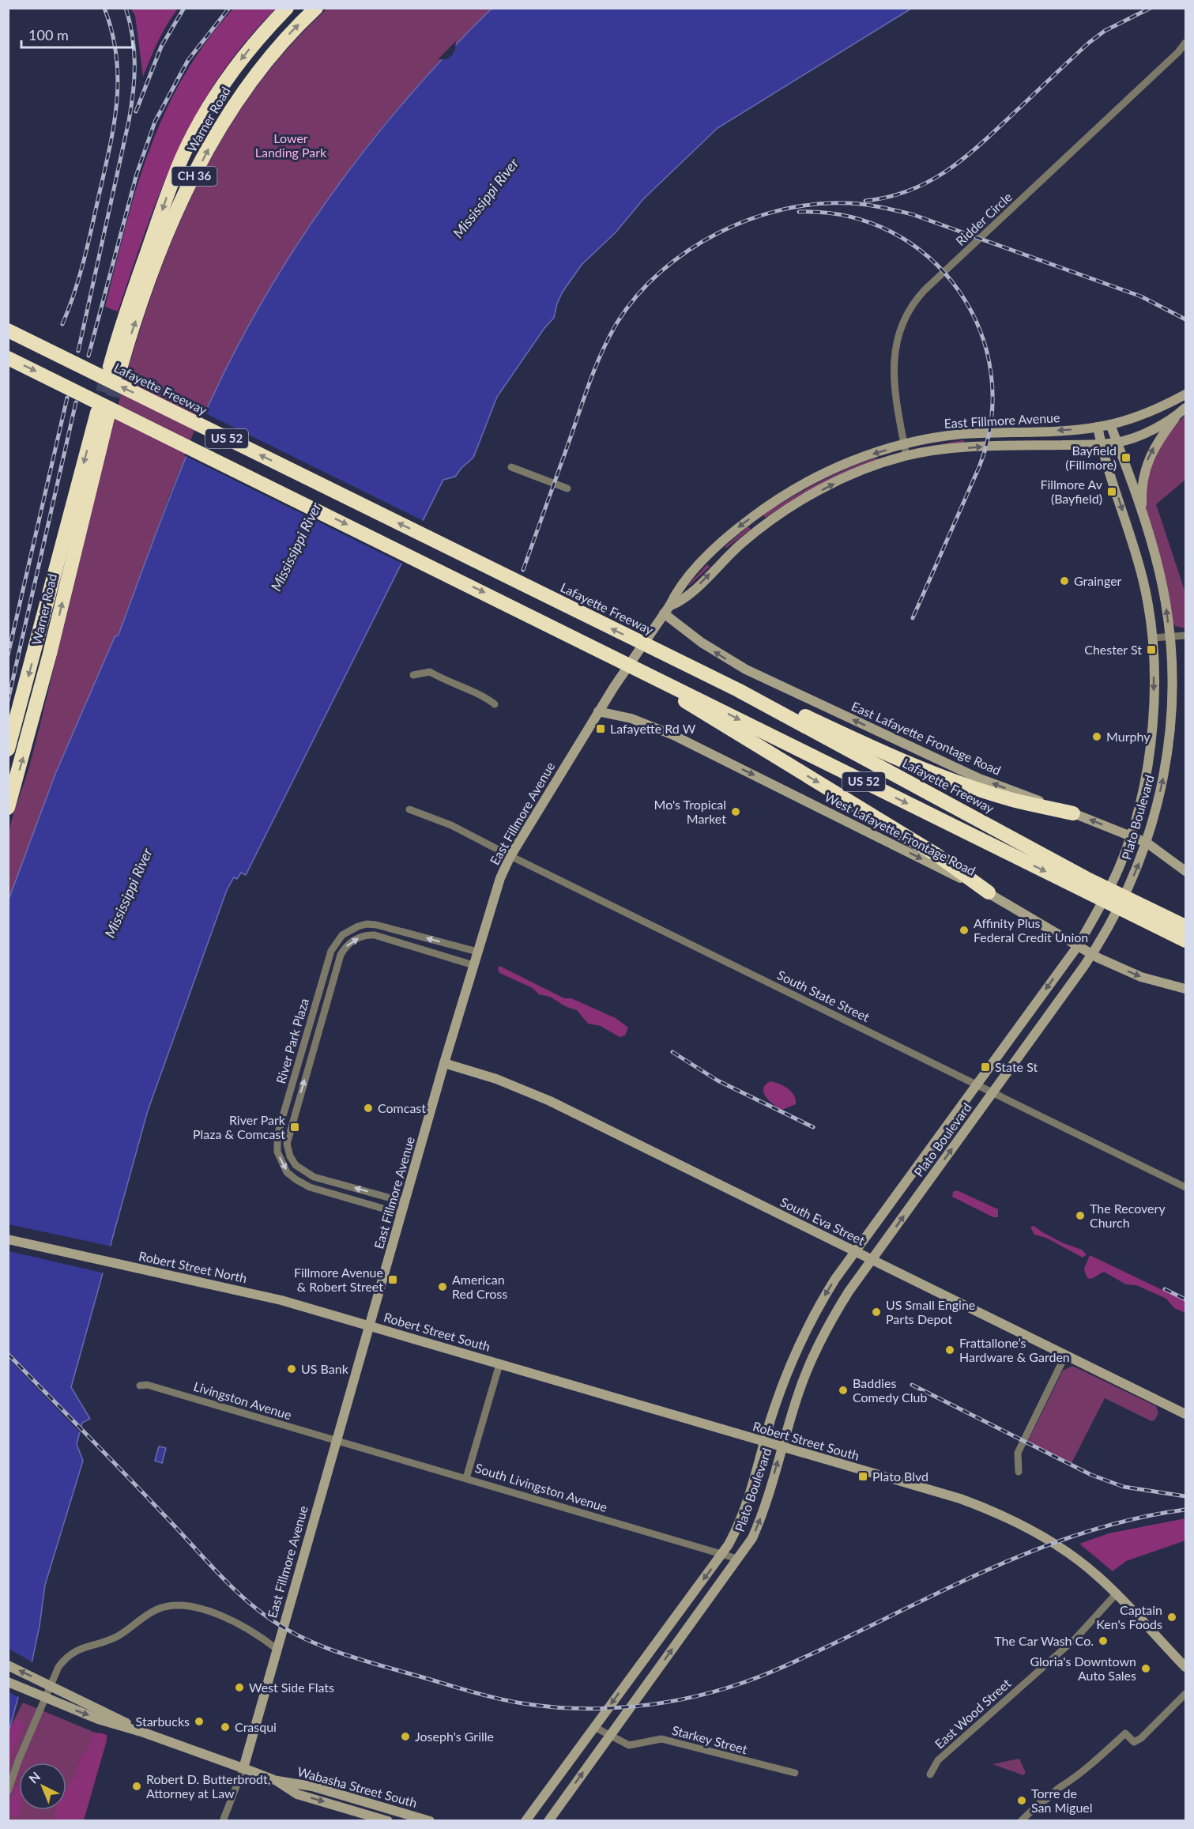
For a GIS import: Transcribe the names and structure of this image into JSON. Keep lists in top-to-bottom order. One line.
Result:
{"streets":{"highway":["Warner Road","CH 36","Lafayette Freeway","US 52"],"street":["Ridder Circle","East Fillmore Avenue","East Lafayette Frontage Road","Plato Boulevard","West Lafayette Frontage Road","South State Street","River Park Plaza","South Eva Street","Robert Street North","Robert Street South","Livingston Avenue","South Livingston Avenue","East Wood Street","Starkey Street","Wabasha Street South"]},"crossings":[["Ridder Circle","East Fillmore Avenue"],["Lafayette Freeway","US 52"],["East Fillmore Avenue","East Lafayette Frontage Road"],["East Fillmore Avenue","Plato Boulevard"],["East Fillmore Avenue","West Lafayette Frontage Road"],["East Fillmore Avenue","South State Street"],["East Fillmore Avenue","River Park Plaza"],["East Fillmore Avenue","South Eva Street"],["East Fillmore Avenue","Robert Street North"],["East Fillmore Avenue","Robert Street South"],["East Fillmore Avenue","Livingston Avenue"],["East Fillmore Avenue","South Livingston Avenue"],["East Fillmore Avenue","Wabasha Street South"],["East Lafayette Frontage Road","Plato Boulevard"],["Plato Boulevard","West Lafayette Frontage Road"],["Plato Boulevard","South State Street"],["Plato Boulevard","South Eva Street"],["Plato Boulevard","Robert Street South"],["Plato Boulevard","South Livingston Avenue"],["Plato Boulevard","Starkey Street"],["Robert Street North","Robert Street South"],["Robert Street South","East Wood Street"],["Livingston Avenue","South Livingston Avenue"]],"one_way":["East Lafayette Frontage Road","West Lafayette Frontage Road"],"water":["Mississippi River"],"parks":["Lower Landing Park"],"places":{"transit":["Bayfield (Fillmore)","Fillmore Av (Bayfield)","Chester St","Lafayette Rd W","State St","River Park Plaza & Comcast","Fillmore Avenue & Robert Street","Plato Blvd"],"other":["Grainger","Murphy","Mo's Tropical Market","Affinity Plus Federal Credit Union","Comcast","The Recovery Church","American Red Cross","US Small Engine Parts Depot","Frattallone’s Hardware & Garden","US Bank","Baddies Comedy Club","Captain Ken's Foods","The Car Wash Co.","Gloria's Downtown Auto Sales","West Side Flats","Starbucks","Crasqui","Joseph's Grille","Robert D. Butterbrodt, Attorney at Law","Torre de San Miguel"]},"scale_bar":"100 m","north":"top left"}
